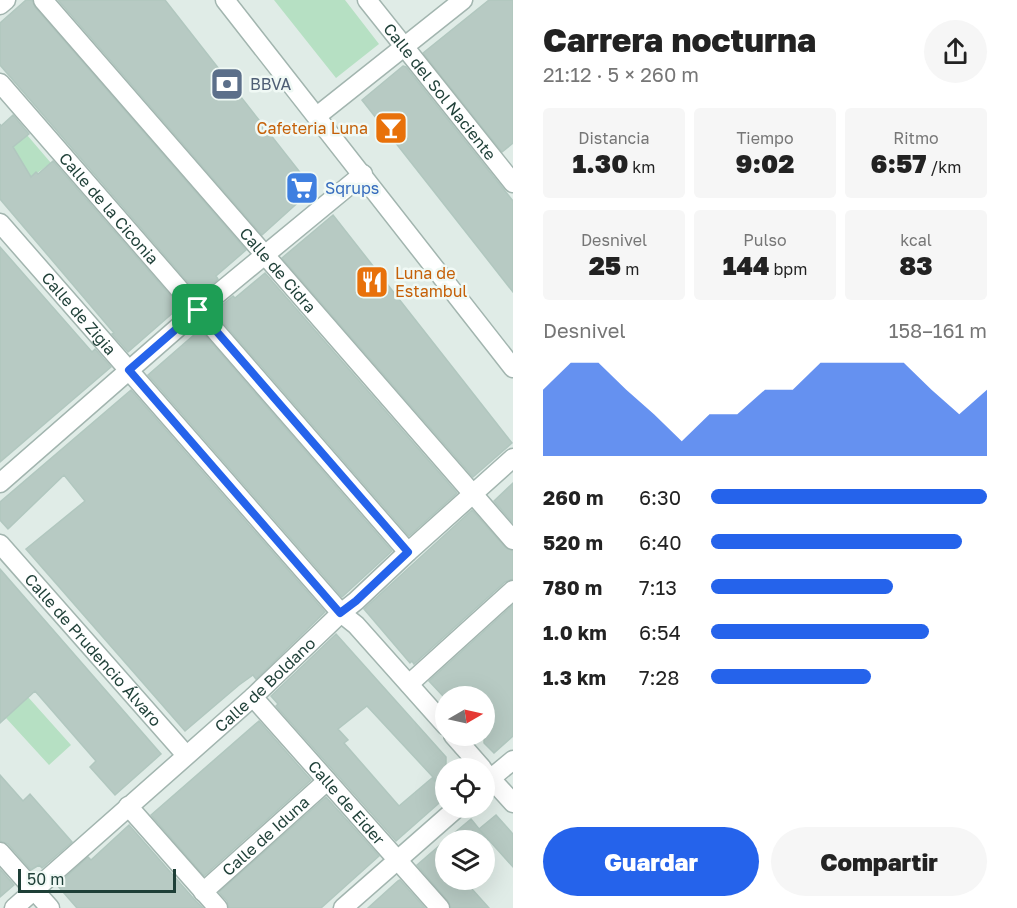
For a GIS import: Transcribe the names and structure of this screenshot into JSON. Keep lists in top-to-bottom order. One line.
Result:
{"streets":{"street":["Calle del Sol Naciente","Calle de la Ciconia","Calle de Cidra","Calle de Zigia","Calle de Prudencio Álvaro","Calle de Boldano","Calle de Eider","Calle de Iduna"]},"crossings":[["Calle de la Ciconia","Calle de Boldano"],["Calle de Cidra","Calle de Boldano"],["Calle de Zigia","Calle de Boldano"],["Calle de Prudencio Álvaro","Calle de Boldano"],["Calle de Boldano","Calle de Eider"],["Calle de Eider","Calle de Iduna"]],"places":{"bank":["BBVA"],"bar":["Cafeteria Luna"],"supermarket":["Sqrups"],"restaurant":["Luna de Estambul"]},"scale_bar":"50 m","north":"right","page":{"heading":["Carrera nocturna","21:12 · 5 × 260 m"],"stats":[["Distancia","1.30 km"],["Tiempo","9:02"],["Ritmo","6:57 /km"],["Desnivel","25 m"],["Pulso","144 bpm"],["kcal","83"]],"chart":["Desnivel","158–161 m"],"list":[{"name":"260 m","note":"6:30"},{"name":"520 m","note":"6:40"},{"name":"780 m","note":"7:13"},{"name":"1.0 km","note":"6:54"},{"name":"1.3 km","note":"7:28"}],"buttons":["Guardar","Compartir"],"scale":"50 m"}}
